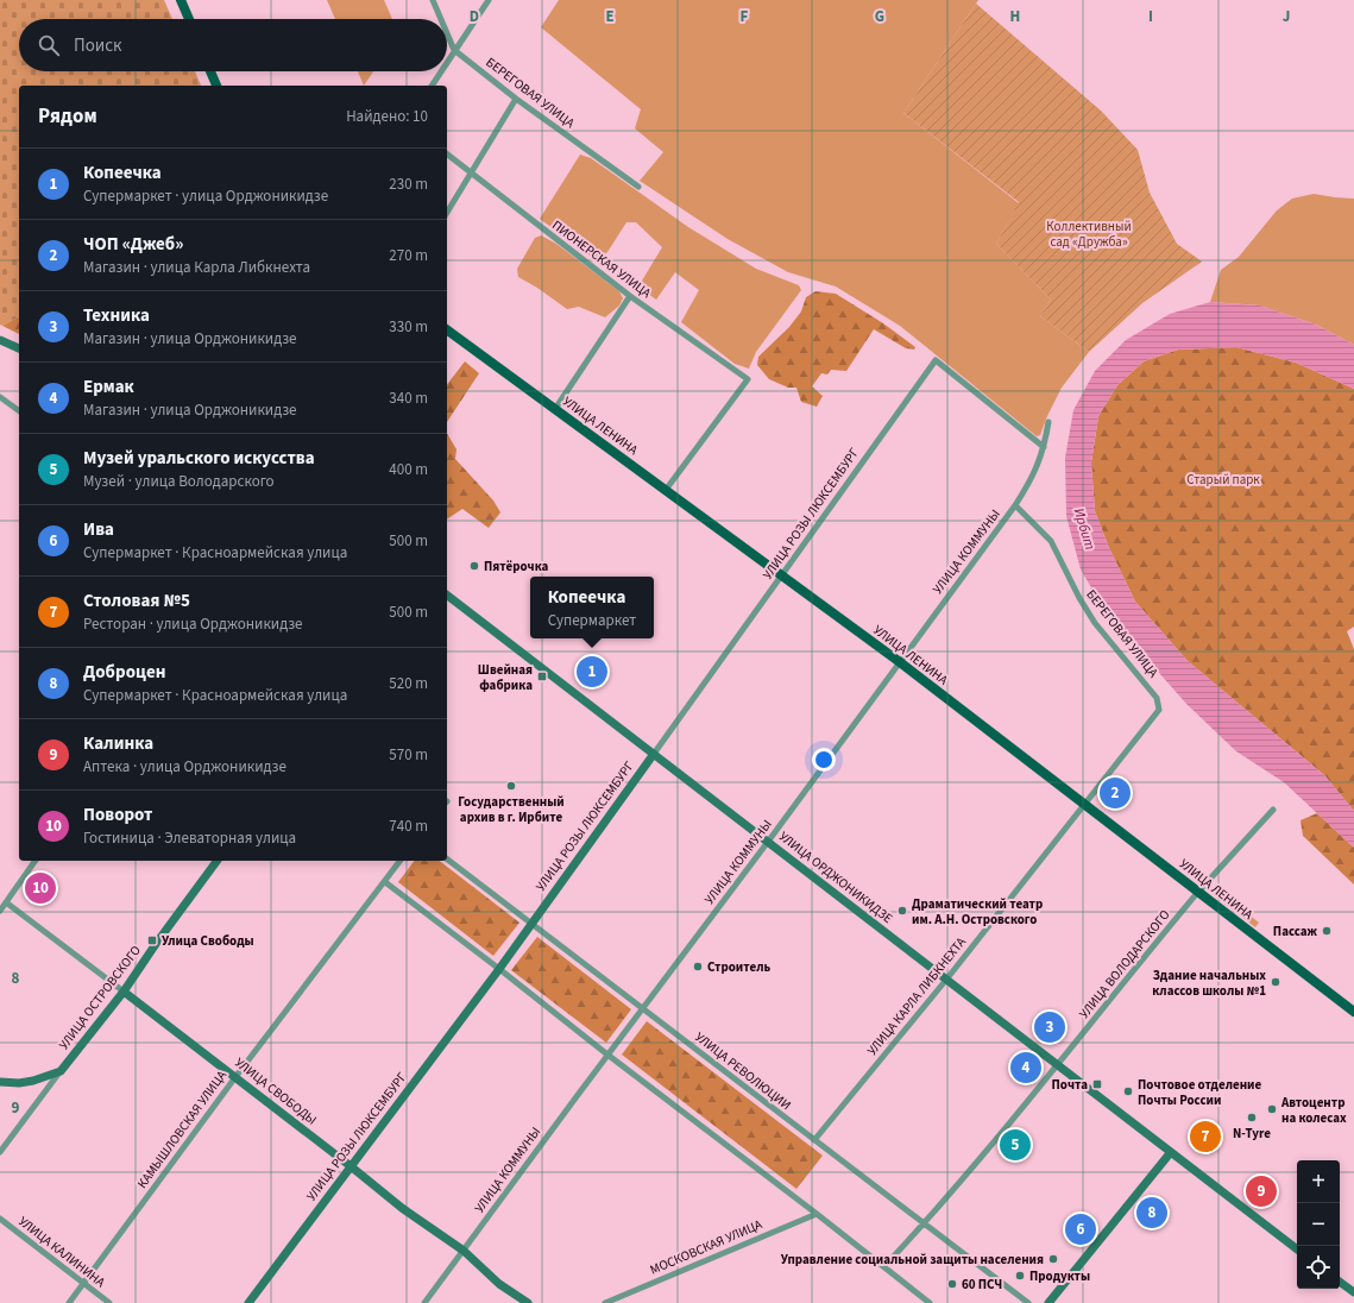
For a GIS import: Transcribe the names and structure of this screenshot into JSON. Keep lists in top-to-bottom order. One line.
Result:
{"streets":{"main road":["УЛИЦА ЛЕНИНА"],"street":["БЕРЕГОВАЯ УЛИЦА","ПИОНЕРСКАЯ УЛИЦА","УЛИЦА РОЗЫ ЛЮКСЕМБУРГ","УЛИЦА КОММУНЫ","УЛИЦА ОРДЖОНИКИДЗЕ","УЛИЦА ВОЛОДАРСКОГО","УЛИЦА КАРЛА ЛИБКНЕХТА","УЛИЦА ОСТРОВСКОГО","УЛИЦА РЕВОЛЮЦИИ","УЛИЦА СВОБОДЫ","КАМЫШЛОВСКАЯ УЛИЦА","МОСКОВСКАЯ УЛИЦА","УЛИЦА КАЛИНИНА"]},"crossings":[["БЕРЕГОВАЯ УЛИЦА","УЛИЦА КОММУНЫ"],["БЕРЕГОВАЯ УЛИЦА","УЛИЦА КАРЛА ЛИБКНЕХТА"],["ПИОНЕРСКАЯ УЛИЦА","УЛИЦА ЛЕНИНА"],["УЛИЦА ЛЕНИНА","УЛИЦА РОЗЫ ЛЮКСЕМБУРГ"],["УЛИЦА ЛЕНИНА","УЛИЦА КОММУНЫ"],["УЛИЦА ЛЕНИНА","УЛИЦА ВОЛОДАРСКОГО"],["УЛИЦА ЛЕНИНА","УЛИЦА КАРЛА ЛИБКНЕХТА"],["УЛИЦА РОЗЫ ЛЮКСЕМБУРГ","УЛИЦА КОММУНЫ"],["УЛИЦА РОЗЫ ЛЮКСЕМБУРГ","УЛИЦА ОРДЖОНИКИДЗЕ"],["УЛИЦА РОЗЫ ЛЮКСЕМБУРГ","УЛИЦА РЕВОЛЮЦИИ"],["УЛИЦА РОЗЫ ЛЮКСЕМБУРГ","УЛИЦА СВОБОДЫ"],["УЛИЦА КОММУНЫ","УЛИЦА ОРДЖОНИКИДЗЕ"],["УЛИЦА КОММУНЫ","УЛИЦА РЕВОЛЮЦИИ"],["УЛИЦА КОММУНЫ","УЛИЦА СВОБОДЫ"],["УЛИЦА ОРДЖОНИКИДЗЕ","УЛИЦА ВОЛОДАРСКОГО"],["УЛИЦА ОРДЖОНИКИДЗЕ","УЛИЦА КАРЛА ЛИБКНЕХТА"],["УЛИЦА ВОЛОДАРСКОГО","УЛИЦА РЕВОЛЮЦИИ"],["УЛИЦА КАРЛА ЛИБКНЕХТА","УЛИЦА РЕВОЛЮЦИИ"],["УЛИЦА ОСТРОВСКОГО","УЛИЦА СВОБОДЫ"],["УЛИЦА СВОБОДЫ","КАМЫШЛОВСКАЯ УЛИЦА"],["КАМЫШЛОВСКАЯ УЛИЦА","УЛИЦА КАЛИНИНА"]],"water":["Ирбит"],"parks":["Коллективный сад «Дружба»","Старый парк"],"places":{"other":["Пятёрочка","Государственный архив в г. Ирбите","Драматический театр им. А.Н. Островского","Пассаж","Строитель","Здание начальных классов школы №1","Почтовое отделение Почты России","Автоцентр на колесах","N-Tyre","Управление социальной защиты населения","Продукты","60 ПСЧ"],"transit":["Швейная фабрика","Улица Свободы","Почта"]},"page":{"search":"Поиск","heading":["Рядом","Найдено: 10"],"list":[{"mark":"1","name":"Копеечка","note":"Супермаркет · улица Орджоникидзе","value":"230 m"},{"mark":"2","name":"ЧОП «Джеб»","note":"Магазин · улица Карла Либкнехта","value":"270 m"},{"mark":"3","name":"Техника","note":"Магазин · улица Орджоникидзе","value":"330 m"},{"mark":"4","name":"Ермак","note":"Магазин · улица Орджоникидзе","value":"340 m"},{"mark":"5","name":"Музей уральского искусства","note":"Музей · улица Володарского","value":"400 m"},{"mark":"6","name":"Ива","note":"Супермаркет · Красноармейская улица","value":"500 m"},{"mark":"7","name":"Столовая №5","note":"Ресторан · улица Орджоникидзе","value":"500 m"},{"mark":"8","name":"Доброцен","note":"Супермаркет · Красноармейская улица","value":"520 m"},{"mark":"9","name":"Калинка","note":"Аптека · улица Орджоникидзе","value":"570 m"},{"mark":"10","name":"Поворот","note":"Гостиница · Элеваторная улица","value":"740 m"}],"popup":["Копеечка","Супермаркет"],"pins":["1","2","10","3","4","7","5","9","8","6"],"map_buttons":["+","−"]},"grid":{"columns":["D","E","F","G","H","I","J"],"rows":["8","9"]}}
